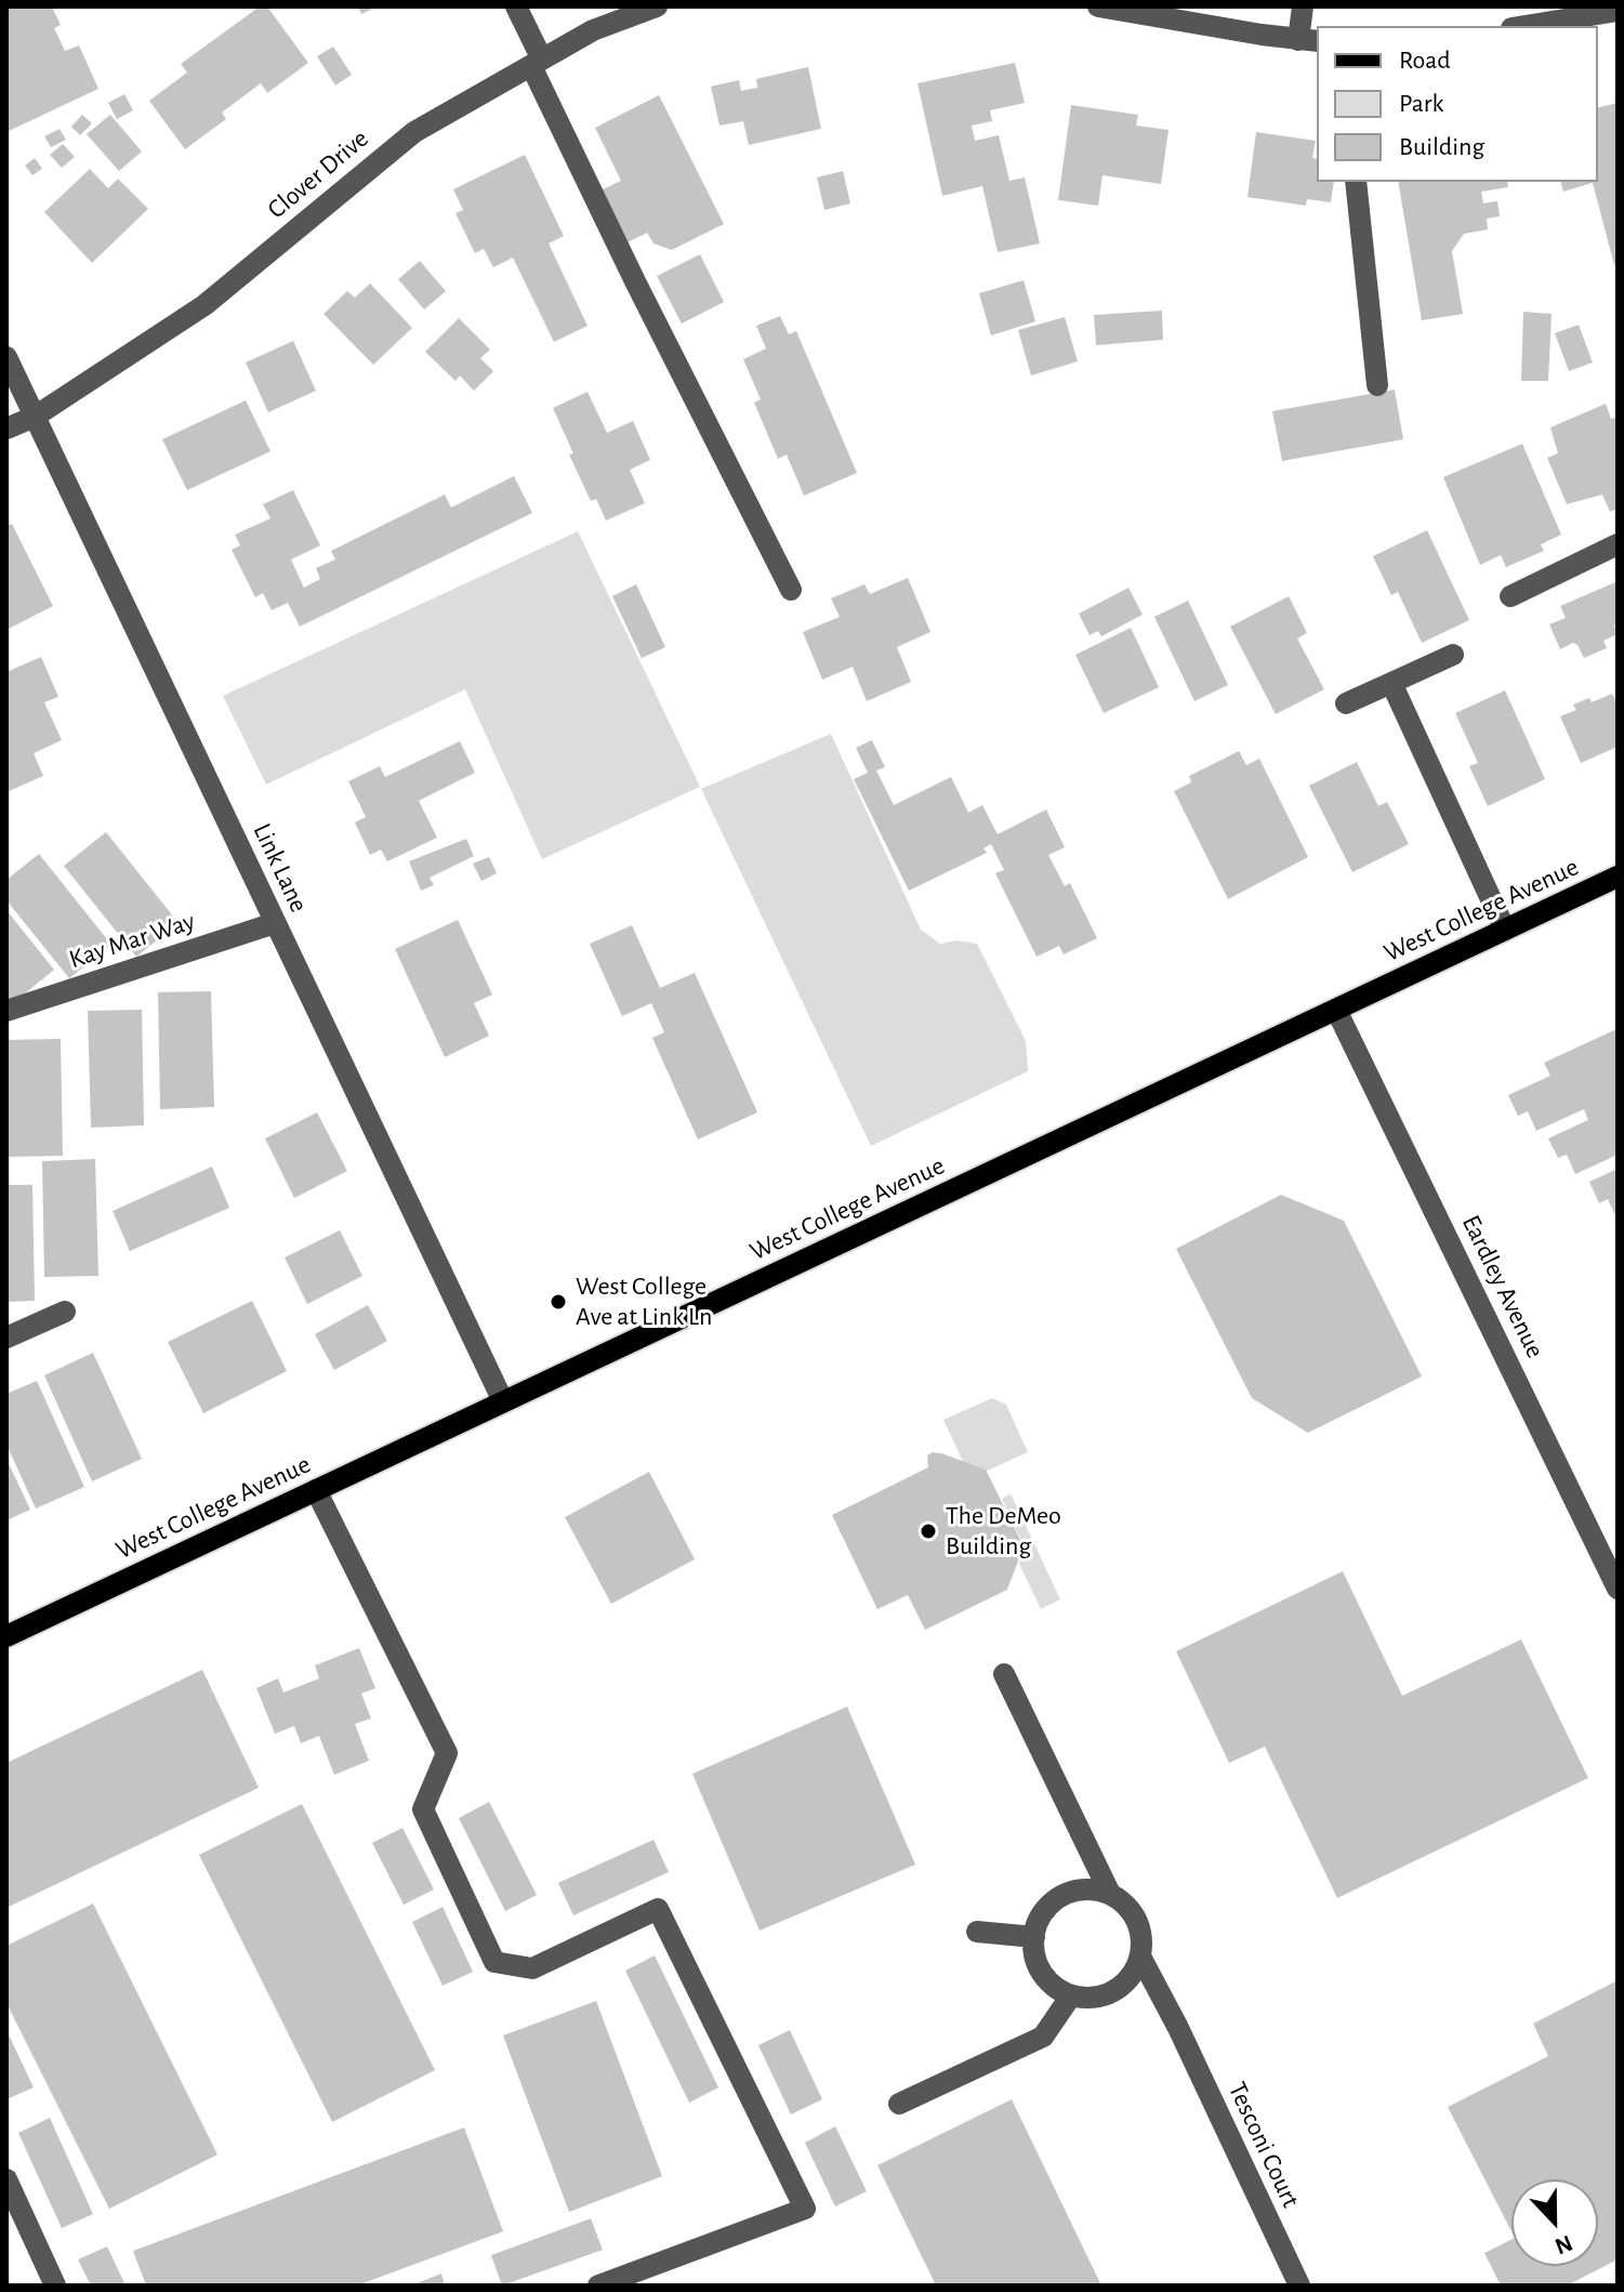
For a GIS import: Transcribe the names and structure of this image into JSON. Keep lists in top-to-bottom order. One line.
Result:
{"streets":{"main road":["West College Avenue"],"street":["Clover Drive","Link Lane","Kay Mar Way","Eardley Avenue","Tesconi Court"]},"crossings":[["Clover Drive","Link Lane"],["Link Lane","West College Avenue"],["Link Lane","Kay Mar Way"],["West College Avenue","Eardley Avenue"]],"places":["West College Ave at Link Ln","The DeMeo Building"],"legend":["Road","Park","Building"],"north":"bottom"}
